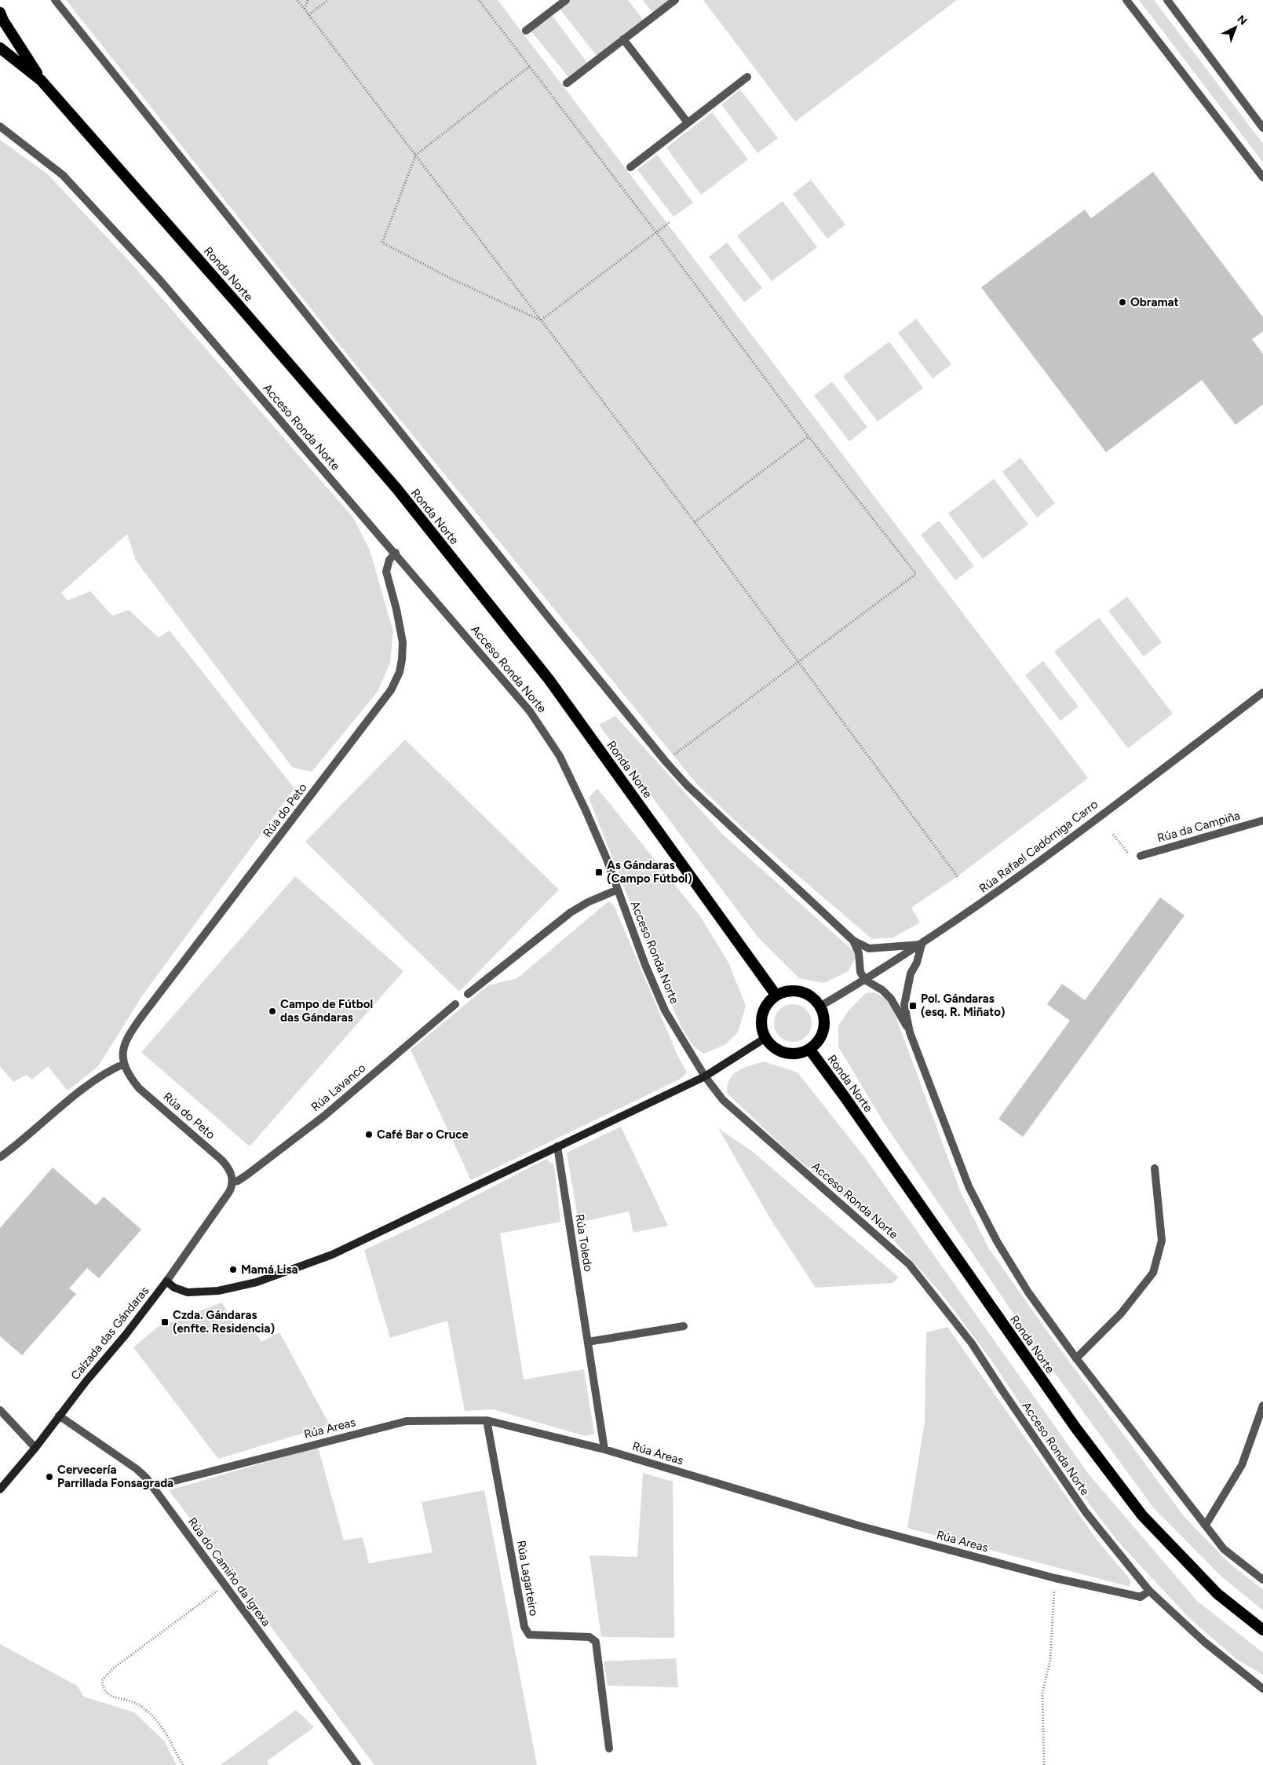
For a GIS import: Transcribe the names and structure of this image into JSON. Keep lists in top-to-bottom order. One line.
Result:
{"streets":{"highway":["Ronda Norte"],"main road":["Calzada das Gándaras"],"street":["Acceso Ronda Norte","Rúa do Peto","Rúa da Campiña","Rúa Rafael Cadórniga Carro","Rúa Lavanco","Rúa Toledo","Rúa Areas","Rúa do Camiño da Igrexa","Rúa Lagarteiro"]},"crossings":[["Ronda Norte","Rúa Rafael Cadórniga Carro"],["Acceso Ronda Norte","Rúa do Peto"],["Acceso Ronda Norte","Rúa Areas"],["Rúa do Peto","Rúa Lavanco"],["Rúa do Peto","Calzada das Gándaras"],["Rúa Lavanco","Calzada das Gándaras"],["Rúa Toledo","Rúa Areas"],["Calzada das Gándaras","Rúa do Camiño da Igrexa"],["Rúa Areas","Rúa do Camiño da Igrexa"],["Rúa Areas","Rúa Lagarteiro"]],"places":{"other":["Obramat","Campo de Fútbol das Gándaras","Café Bar o Cruce","Mamá Lisa","Cervecería Parrillada Fonsagrada"],"transit":["As Gándaras (Campo Fútbol)","Pol. Gándaras (esq. R. Miñato)","Czda. Gándaras (enfte. Residencia)"]},"north":"top right"}
